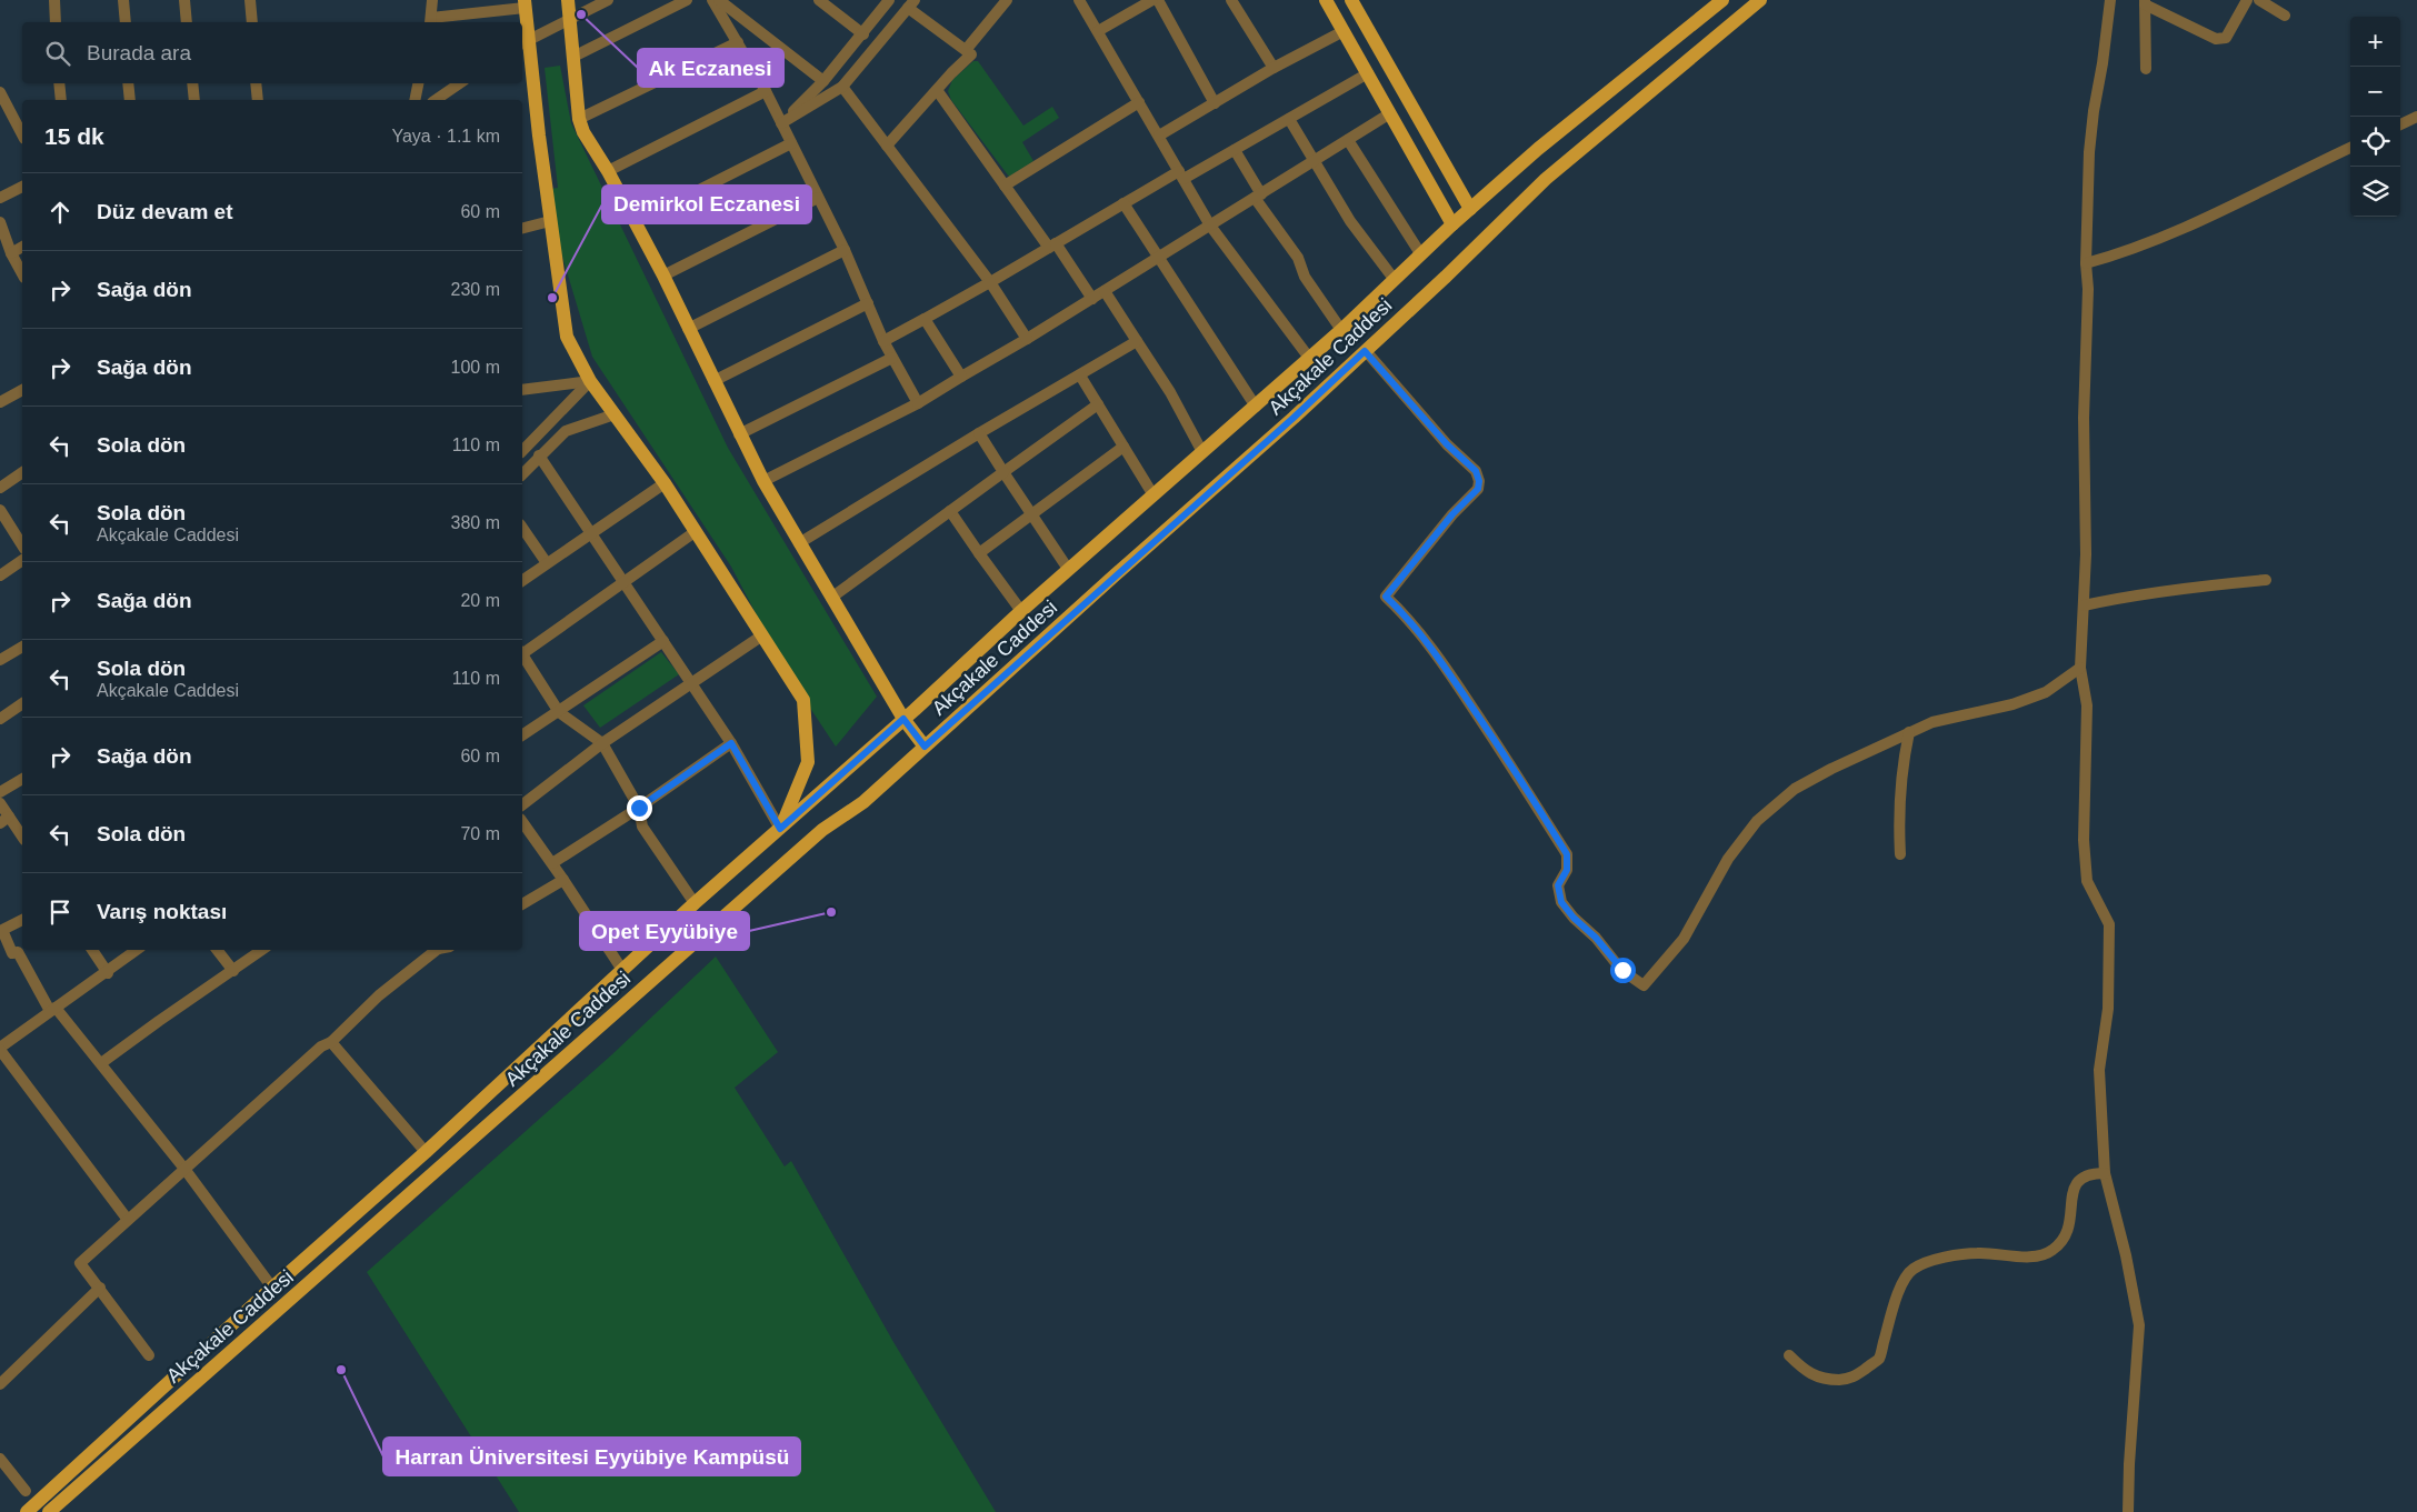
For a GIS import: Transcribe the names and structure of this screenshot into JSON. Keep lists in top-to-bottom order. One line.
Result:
{"streets":{"main road":["Akçakale Caddesi"]},"places":["Ak Eczanesi","Demirkol Eczanesi","Opet Eyyübiye","Harran Üniversitesi Eyyübiye Kampüsü"],"page":{"map_buttons":["+","−"],"search":"Burada ara","heading":["15 dk","Yaya · 1.1 km"],"list":[["Düz devam et","60 m"],["Sağa dön","230 m"],["Sağa dön","100 m"],["Sola dön","110 m"],["Sola dön","Akçakale Caddesi","380 m"],["Sağa dön","20 m"],["Sola dön","Akçakale Caddesi","110 m"],["Sağa dön","60 m"],["Sola dön","70 m"],"Varış noktası"]}}
